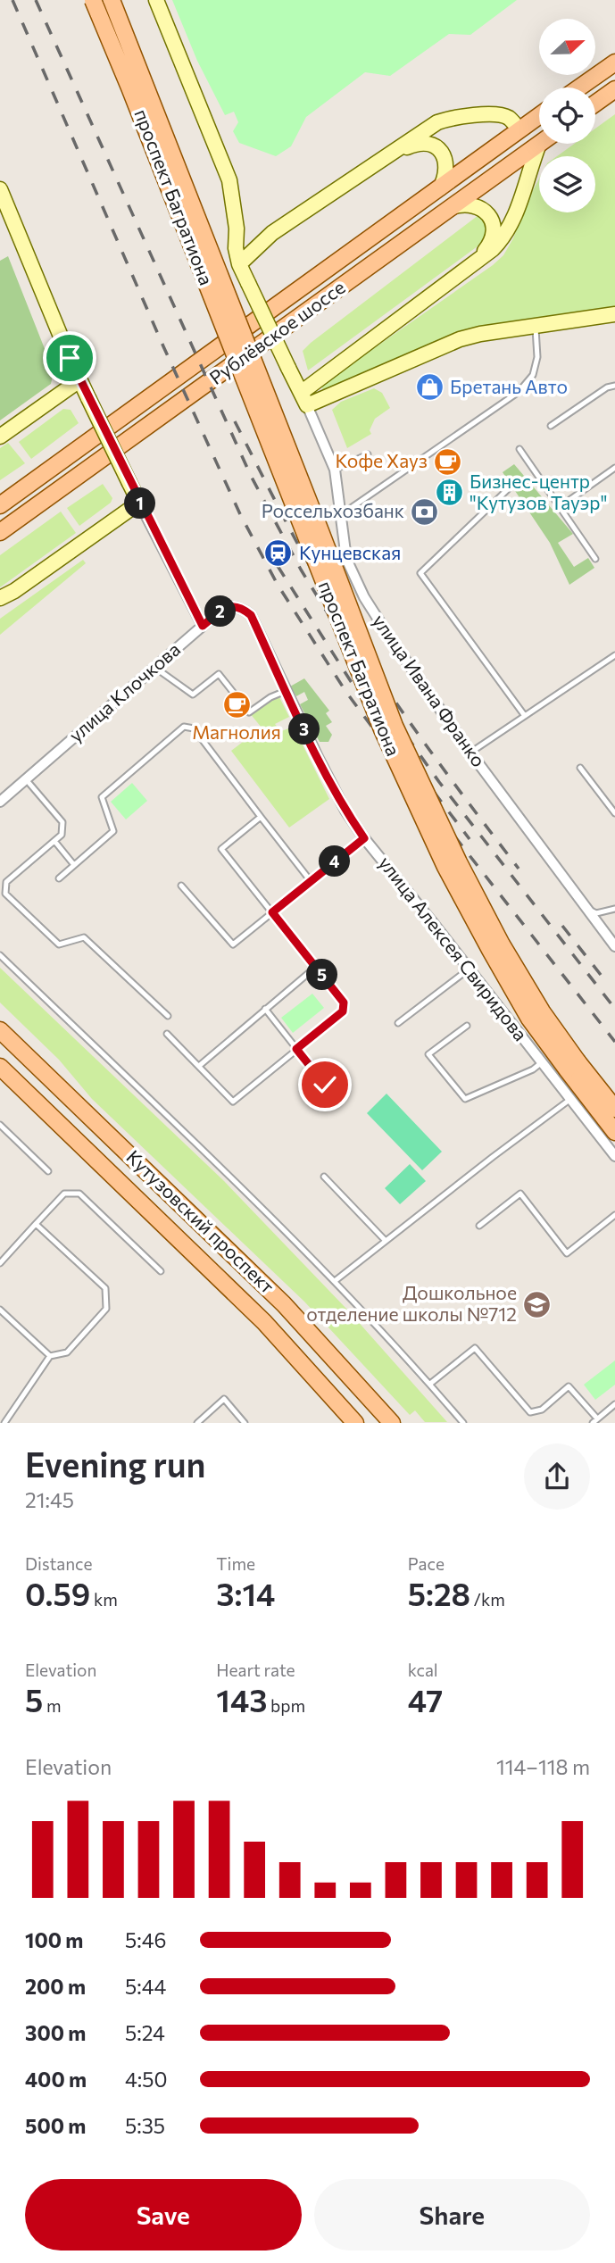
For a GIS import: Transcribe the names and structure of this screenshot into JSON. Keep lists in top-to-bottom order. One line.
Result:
{"streets":{"main road":["проспект Багратиона","Рублёвское шоссе","Кутузовский проспект"],"street":["улица Ивана Франко","улица Клочкова","улица Алексея Свиридова"]},"crossings":[["улица Клочкова","улица Алексея Свиридова"]],"places":{"shop":["Бретань Авто"],"cafe":["Кофе Хауз","Магнолия"],"building":["Бизнес-центр \"Кутузов Тауэр\""],"bank":["Россельхозбанк"],"station":["Кунцевская"],"school or university":["Дошкольное отделение школы №712"]},"north":"right","page":{"pins":["1","2","3","4","5"],"heading":["Evening run","21:45"],"stats":[["Distance","0.59 km"],["Time","3:14"],["Pace","5:28 /km"],["Elevation","5 m"],["Heart rate","143 bpm"],["kcal","47"]],"chart":["Elevation","114–118 m"],"list":[{"name":"100 m","note":"5:46"},{"name":"200 m","note":"5:44"},{"name":"300 m","note":"5:24"},{"name":"400 m","note":"4:50"},{"name":"500 m","note":"5:35"}],"buttons":["Save","Share"]}}
